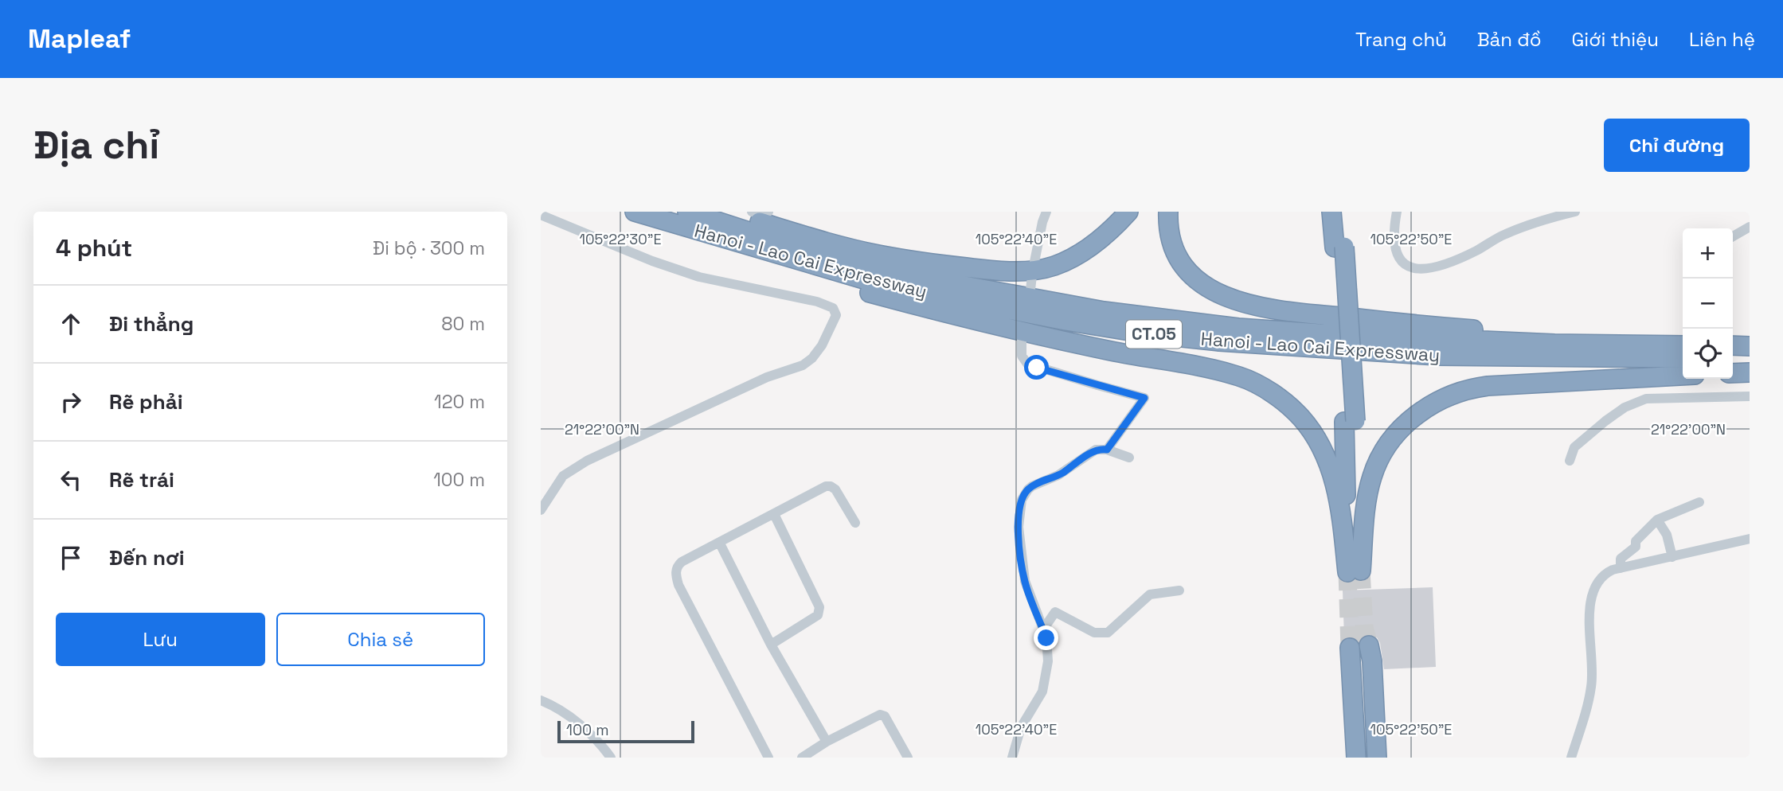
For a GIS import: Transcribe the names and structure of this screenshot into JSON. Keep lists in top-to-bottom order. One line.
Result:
{"streets":{"highway":["Hanoi - Lao Cai Expressway","CT.05"]},"scale_bar":"100 m","page":{"header":"Mapleaf","nav":["Trang chủ","Bản đồ","Giới thiệu","Liên hệ"],"buttons":["Chỉ đường",["Lưu","Chia sẻ"]],"title":"Địa chỉ","heading":["4 phút","Đi bộ · 300 m"],"map_buttons":["+","−"],"list":[["Đi thẳng","80 m"],["Rẽ phải","120 m"],["Rẽ trái","100 m"],"Đến nơi"],"scale":"100 m"},"coordinates":["105°22'30\"E","105°22'40\"E","105°22'50\"E","21°22'00\"N"]}
